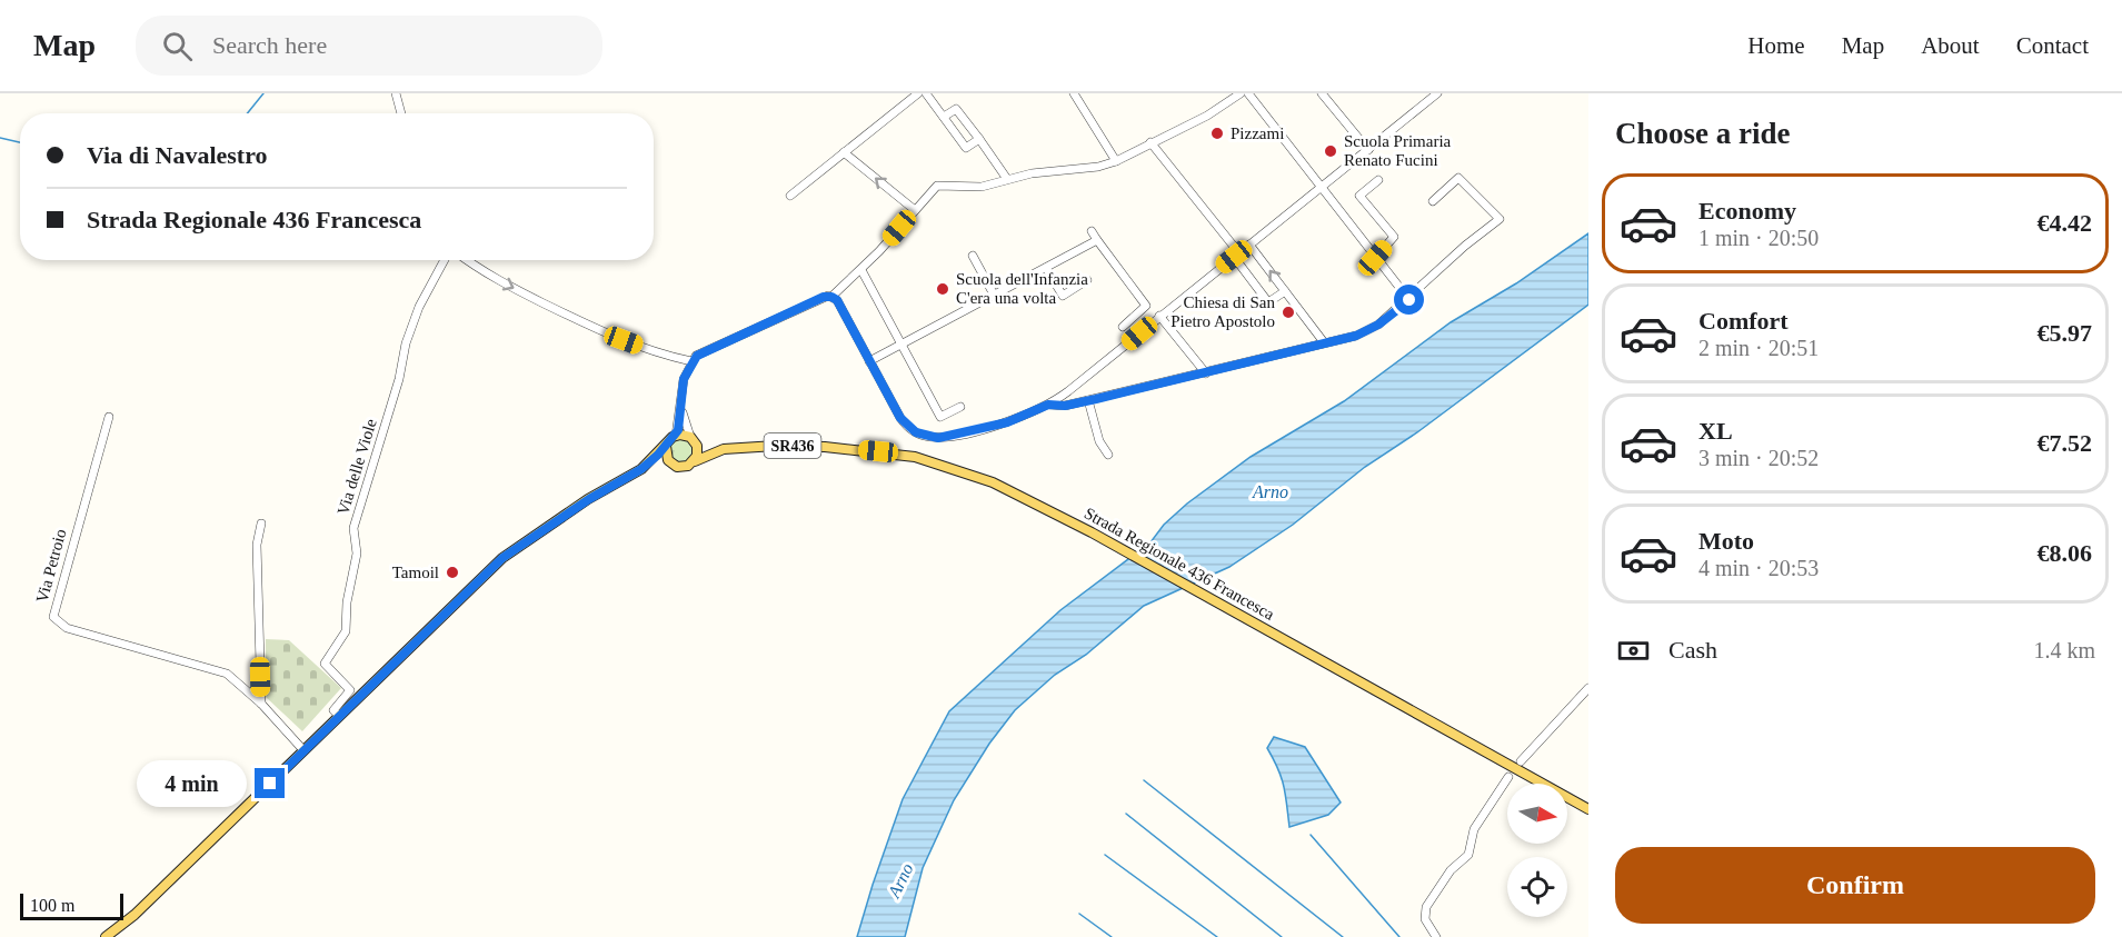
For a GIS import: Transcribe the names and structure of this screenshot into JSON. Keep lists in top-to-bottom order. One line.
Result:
{"streets":{"main road":["SR436","Strada Regionale 436 Francesca"],"street":["Via delle Viole","Via Petroio"]},"crossings":[["Via delle Viole","Strada Regionale 436 Francesca"],["Strada Regionale 436 Francesca","Via Petroio"]],"water":["Arno"],"places":["Pizzami","Scuola Primaria Renato Fucini","Scuola dell'Infanzia C'era una volta","Chiesa di San Pietro Apostolo","Tamoil"],"scale_bar":"100 m","north":"right","page":{"header":"Map","search":"Search here","nav":["Home","Map","About","Contact"],"heading":"Choose a ride","banner":["Via di Navalestro","Strada Regionale 436 Francesca"],"list":[{"name":"Economy","note":"1 min · 20:50","value":"€4.42"},{"name":"Comfort","note":"2 min · 20:51","value":"€5.97"},{"name":"XL","note":"3 min · 20:52","value":"€7.52"},{"name":"Moto","note":"4 min · 20:53","value":"€8.06"}],"pay":["Cash","1.4 km"],"bubble":"4 min","buttons":"Confirm","scale":"100 m"}}
